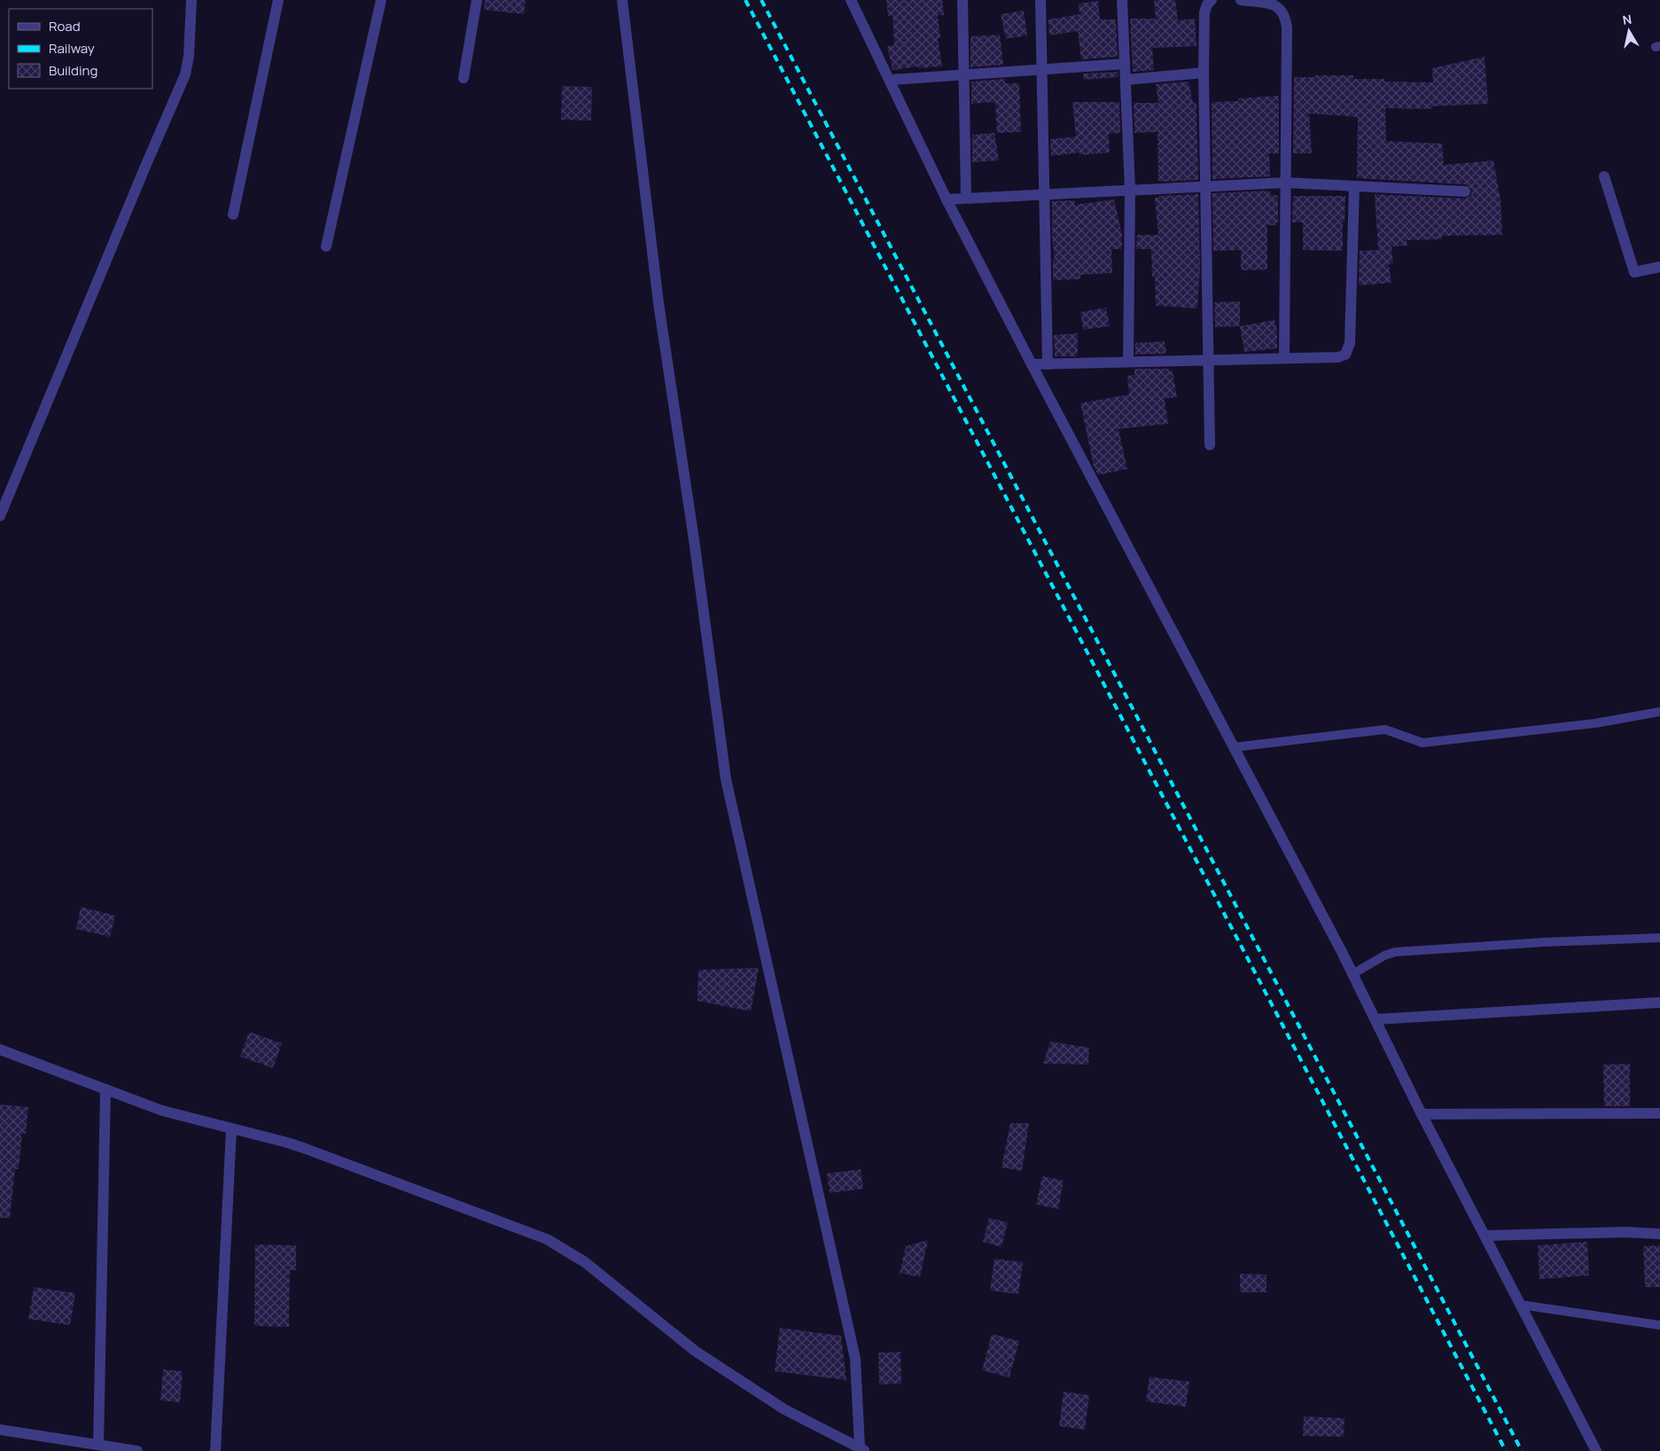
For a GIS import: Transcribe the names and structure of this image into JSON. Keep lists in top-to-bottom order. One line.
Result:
{"legend":["Road","Railway","Building"],"north":"top"}
